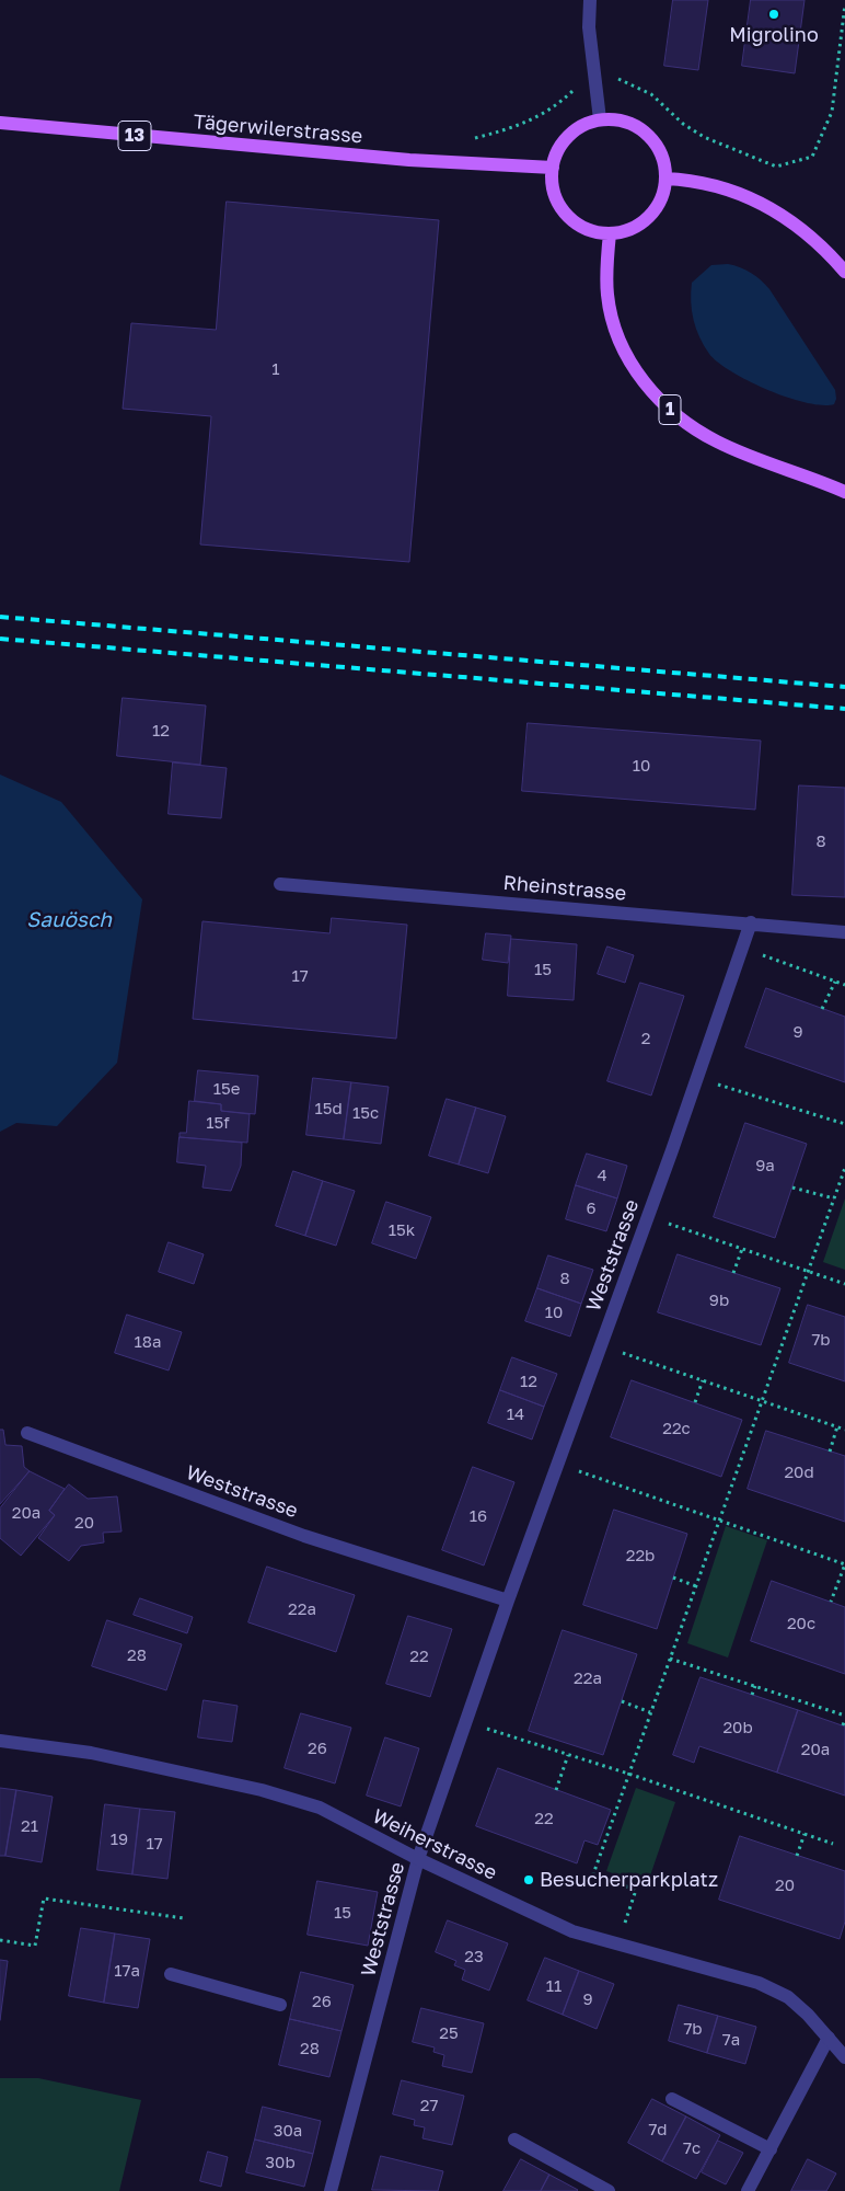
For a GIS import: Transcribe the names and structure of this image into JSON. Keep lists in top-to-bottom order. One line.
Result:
{"streets":{"main road":["Tägerwilerstrasse","13","1"],"street":["Rheinstrasse","Weststrasse","Weiherstrasse"]},"crossings":[["Tägerwilerstrasse","1"],["Rheinstrasse","Weststrasse"],["Weststrasse","Weiherstrasse"]],"water":["Sauösch"],"places":["Migrolino","Besucherparkplatz"],"house_numbers":["1","12","10","8","15","17","9","2","15e","15d","15c","15f","9a","4","6","15k","8","9b","10","7b","18a","12","14","22c","20d","20a","16","20","22b","22a","20c","28","22","22a","20b","26","20a","22","21","19","17","20","15","23","17a","11","9","26","7b","25","7a","28","27","7d","30a","7c","30b"]}
